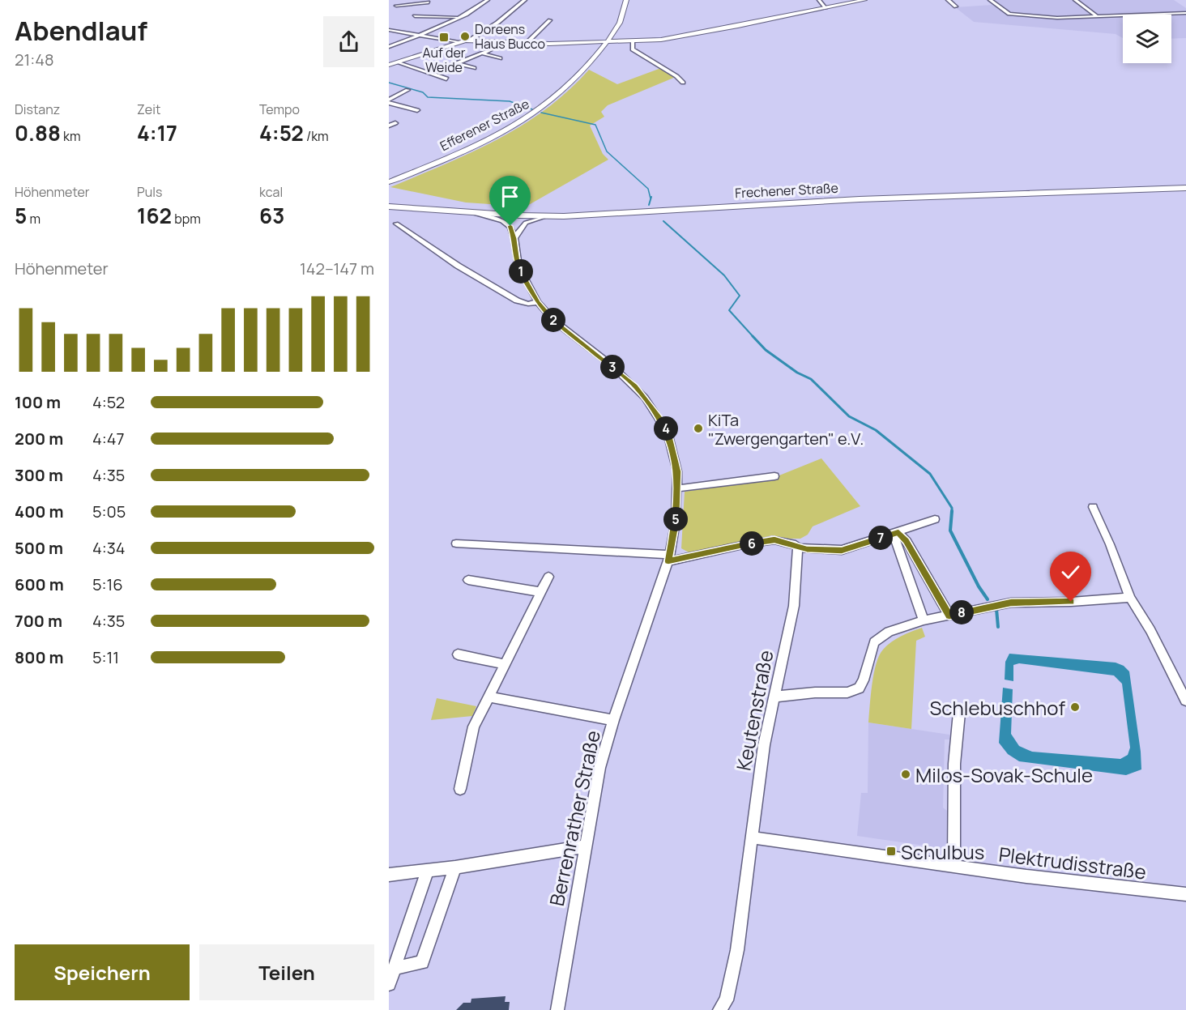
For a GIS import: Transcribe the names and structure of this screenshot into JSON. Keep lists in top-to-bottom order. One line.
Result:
{"streets":{"main road":["Frechener Straße"],"street":["Efferener Straße","Keutenstraße","Berrenrather Straße","Plektrudisstraße"]},"crossings":[["Frechener Straße","Berrenrather Straße"],["Keutenstraße","Plektrudisstraße"]],"places":{"other":["Doreens Haus Bucco","KiTa \"Zwergengarten\" e.V.","Schlebuschhof","Milos-Sovak-Schule"],"transit":["Auf der Weide","Schulbus"]},"page":{"heading":["Abendlauf","21:48"],"stats":[["Distanz","0.88 km"],["Zeit","4:17"],["Tempo","4:52 /km"],["Höhenmeter","5 m"],["Puls","162 bpm"],["kcal","63"]],"chart":["Höhenmeter","142–147 m"],"pins":["1","2","3","4","5","7","6","8"],"list":[{"name":"100 m","note":"4:52"},{"name":"200 m","note":"4:47"},{"name":"300 m","note":"4:35"},{"name":"400 m","note":"5:05"},{"name":"500 m","note":"4:34"},{"name":"600 m","note":"5:16"},{"name":"700 m","note":"4:35"},{"name":"800 m","note":"5:11"}],"buttons":["Speichern","Teilen"]}}
